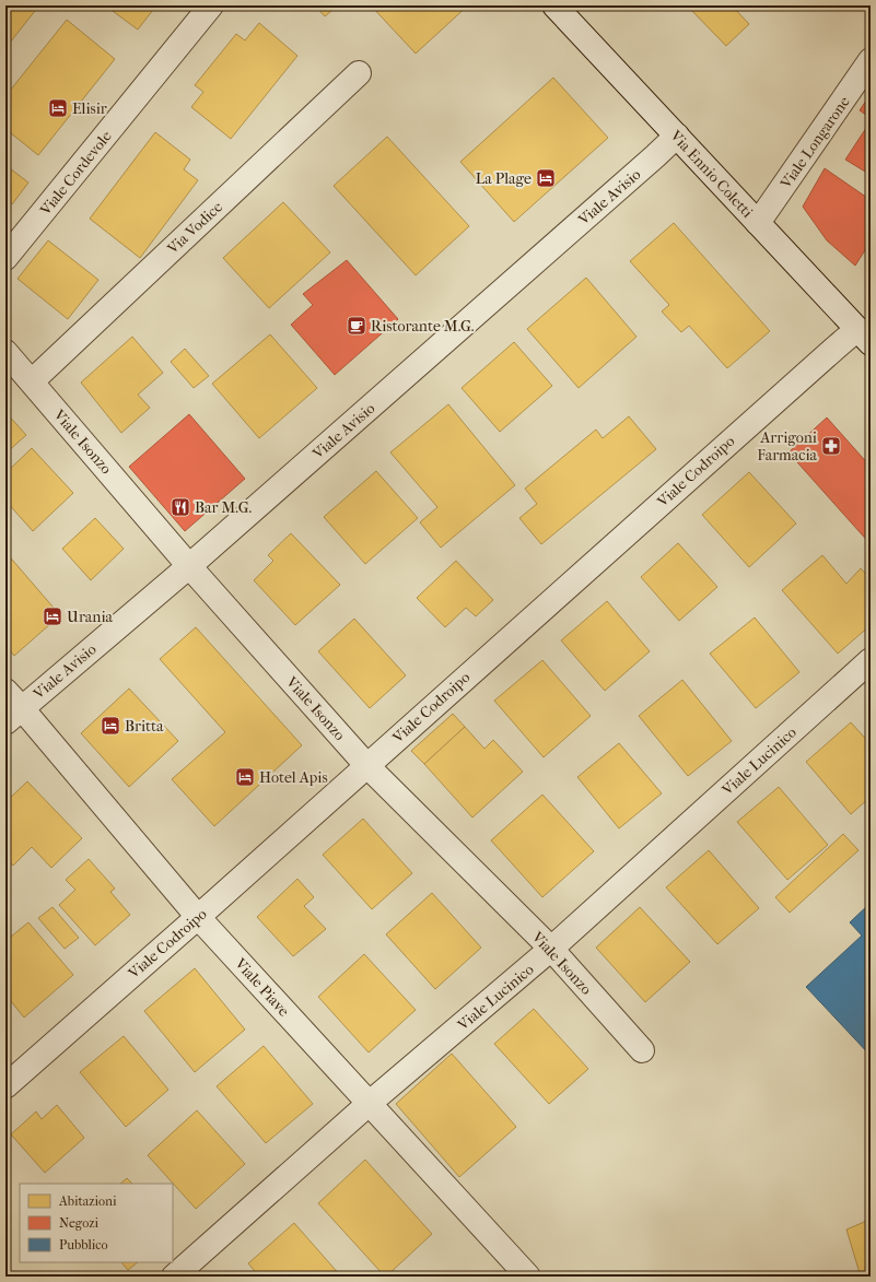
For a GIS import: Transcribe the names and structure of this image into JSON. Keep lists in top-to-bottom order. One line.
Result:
{"streets":{"street":["Viale Longarone","Viale Cordevole","Via Ennio Coletti","Viale Avisio","Via Vodice","Viale Isonzo","Viale Codroipo","Viale Lucinico","Viale Piave"]},"crossings":[["Viale Longarone","Via Ennio Coletti"],["Via Ennio Coletti","Viale Avisio"],["Via Ennio Coletti","Viale Codroipo"],["Viale Avisio","Viale Isonzo"],["Viale Avisio","Viale Piave"],["Via Vodice","Viale Isonzo"],["Viale Isonzo","Viale Codroipo"],["Viale Isonzo","Viale Lucinico"],["Viale Codroipo","Viale Piave"],["Viale Lucinico","Viale Piave"]],"places":{"hotel":["Elisir","La Plage","Urania","Britta","Hotel Apis"],"cafe":["Ristorante M.G."],"pharmacy":["Arrigoni Farmacia"],"restaurant":["Bar M.G."]},"legend":["Abitazioni","Negozi","Pubblico"]}
